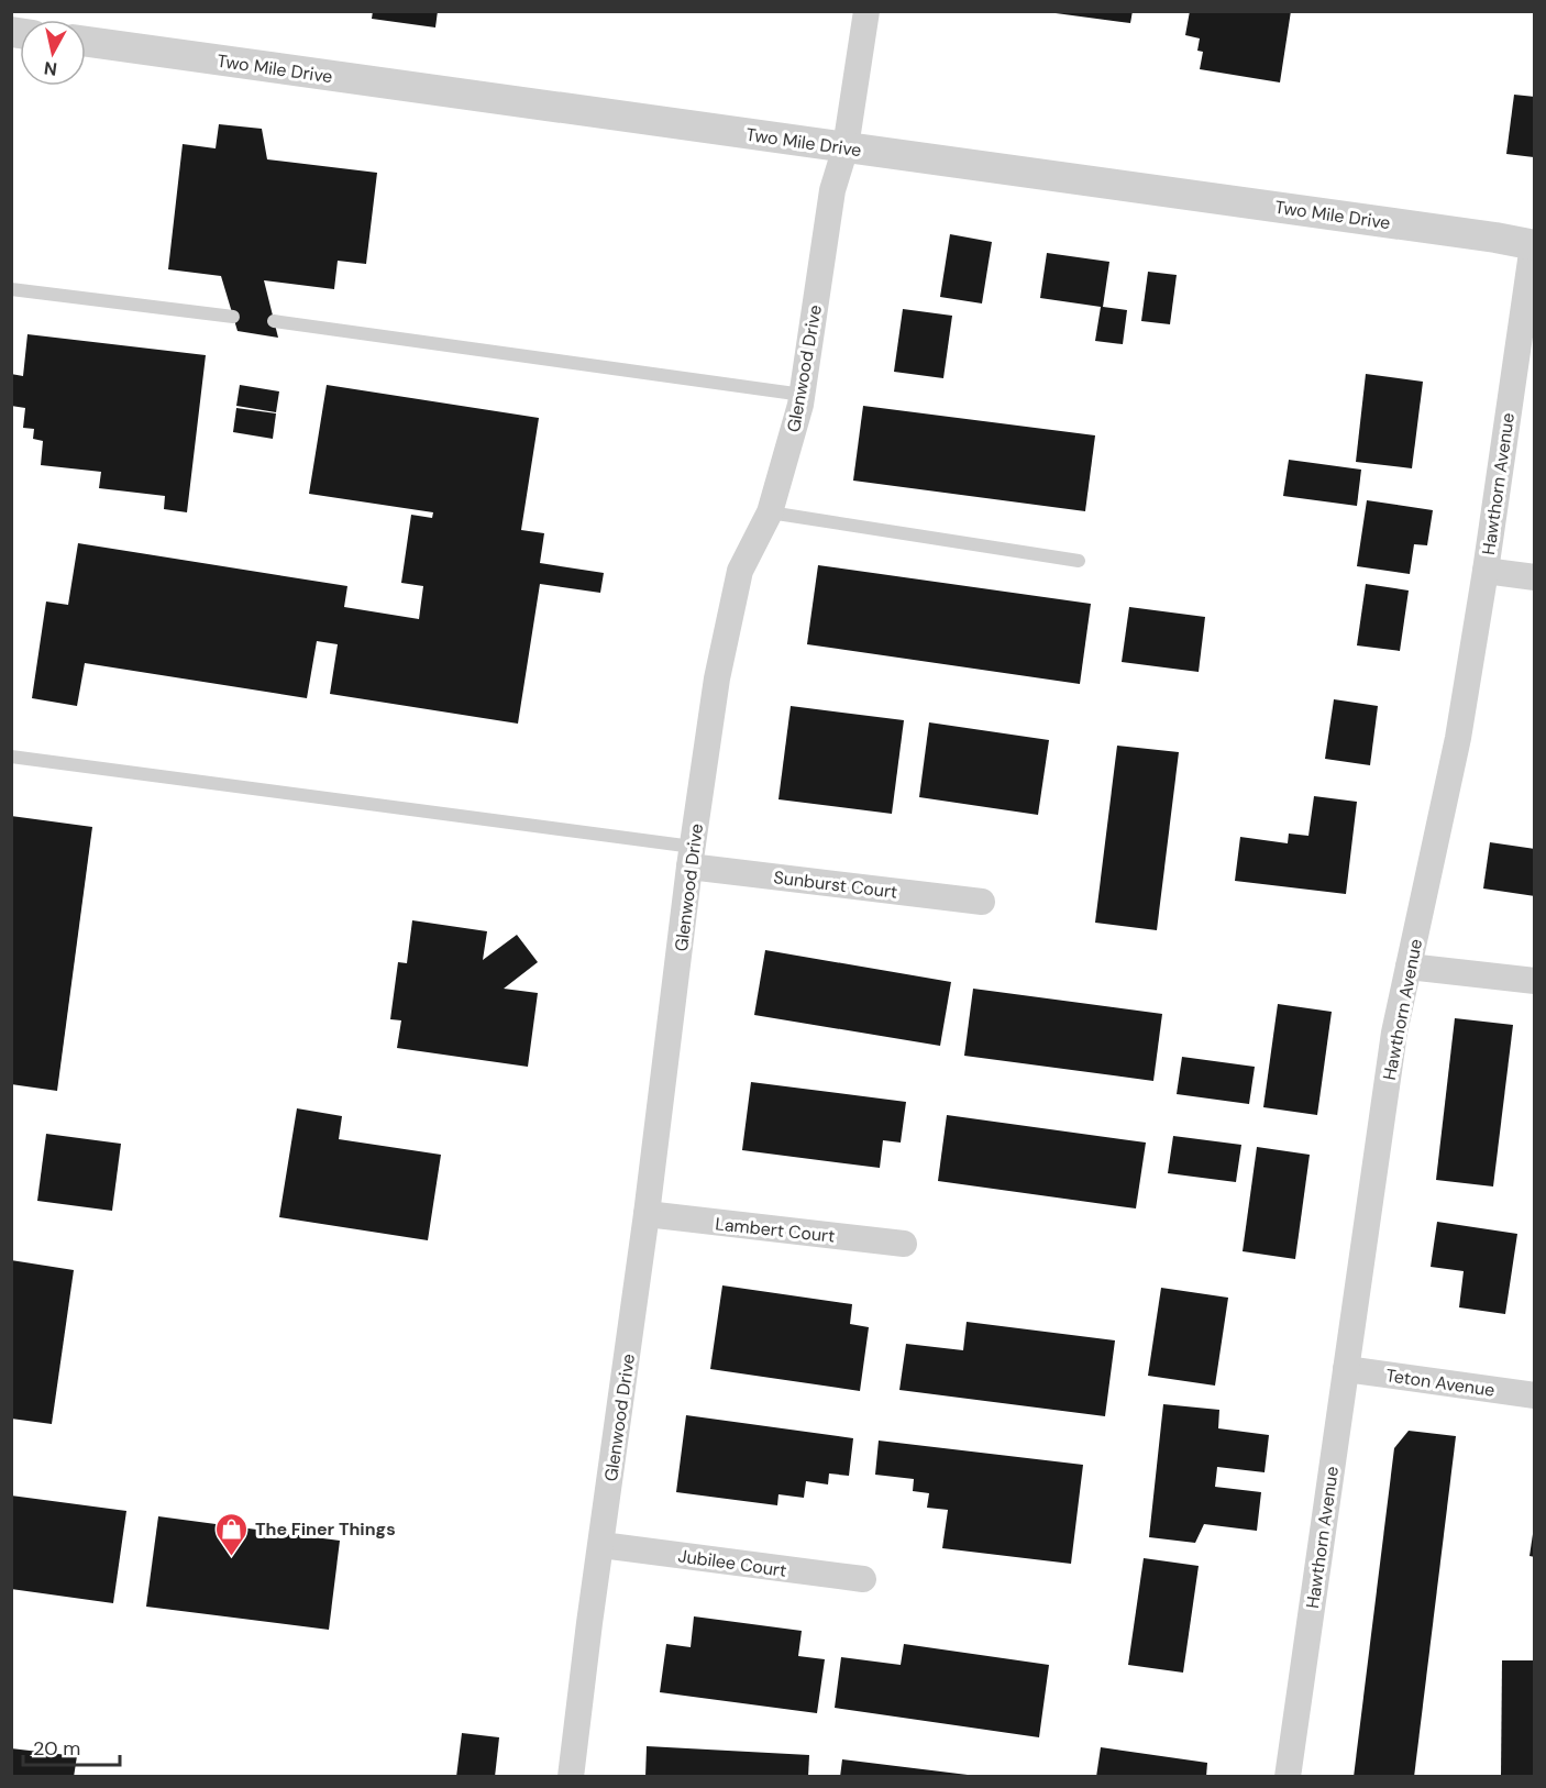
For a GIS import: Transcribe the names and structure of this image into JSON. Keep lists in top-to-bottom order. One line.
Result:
{"streets":{"street":["Two Mile Drive","Glenwood Drive","Hawthorn Avenue","Sunburst Court","Lambert Court","Teton Avenue","Jubilee Court"]},"crossings":[["Two Mile Drive","Glenwood Drive"],["Two Mile Drive","Hawthorn Avenue"],["Glenwood Drive","Sunburst Court"],["Glenwood Drive","Lambert Court"],["Glenwood Drive","Jubilee Court"],["Hawthorn Avenue","Teton Avenue"]],"places":{"shop":["The Finer Things"]},"scale_bar":"20 m","north":"bottom"}
